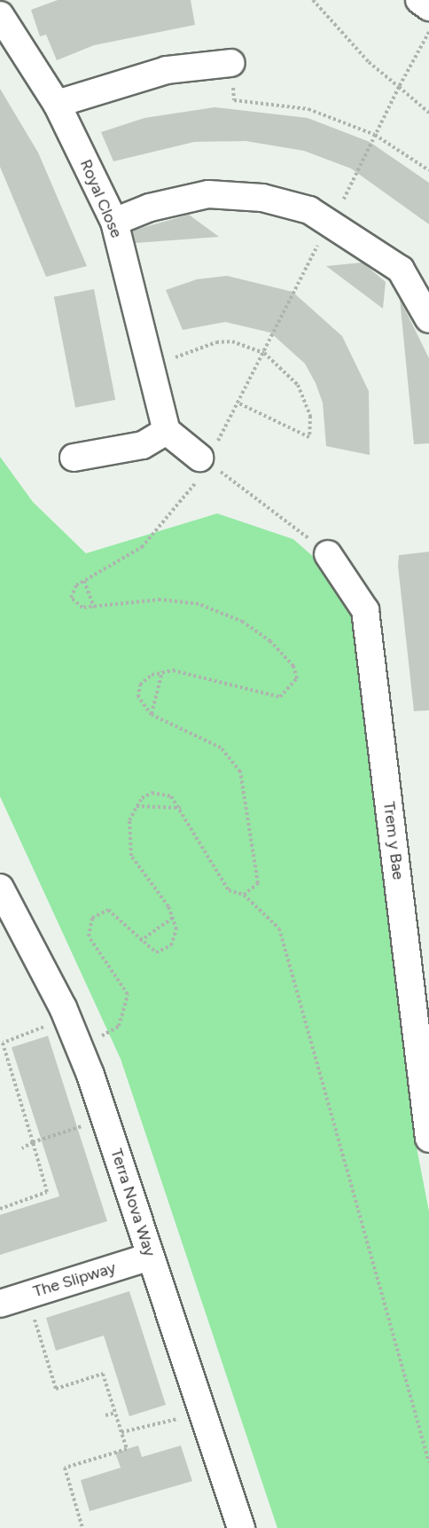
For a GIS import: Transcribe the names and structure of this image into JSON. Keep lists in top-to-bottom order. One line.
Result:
{"streets":{"street":["Royal Close","Trem y Bae","Terra Nova Way","The Slipway"]},"crossings":[["Terra Nova Way","The Slipway"]]}
